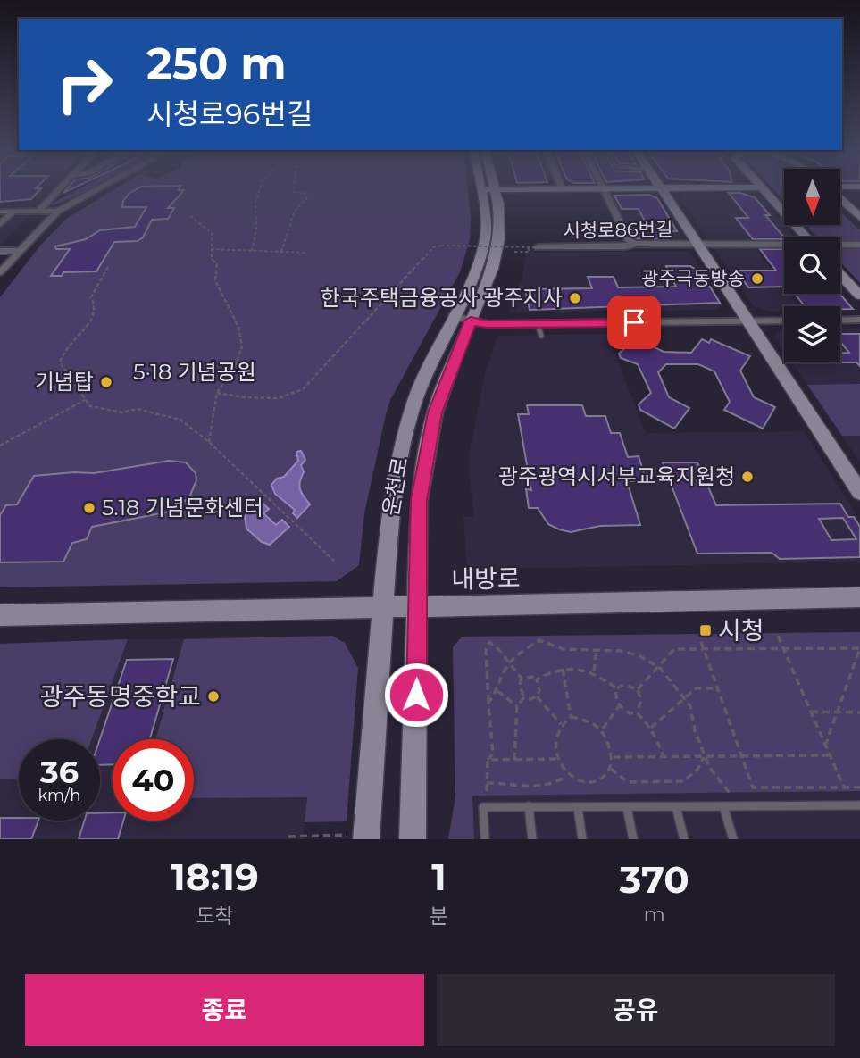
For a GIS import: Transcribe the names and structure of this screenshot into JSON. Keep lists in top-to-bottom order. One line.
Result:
{"streets":{"street":["시청로86번길","운천로","내방로"]},"crossings":[["운천로","내방로"]],"parks":["5·18 기념공원"],"places":{"other":["광주극동방송","한국주택금융공사 광주지사","기념탑","광주광역시서부교육지원청","5.18 기념문화센터","광주동명중학교"],"transit":["시청"]},"north":"bottom","page":{"turn":["250 m","시청로96번길"],"speed":"36 km/h","limit":"40","eta":["18:19","도착","1","분","370","m"],"buttons":["종료","공유"]}}
